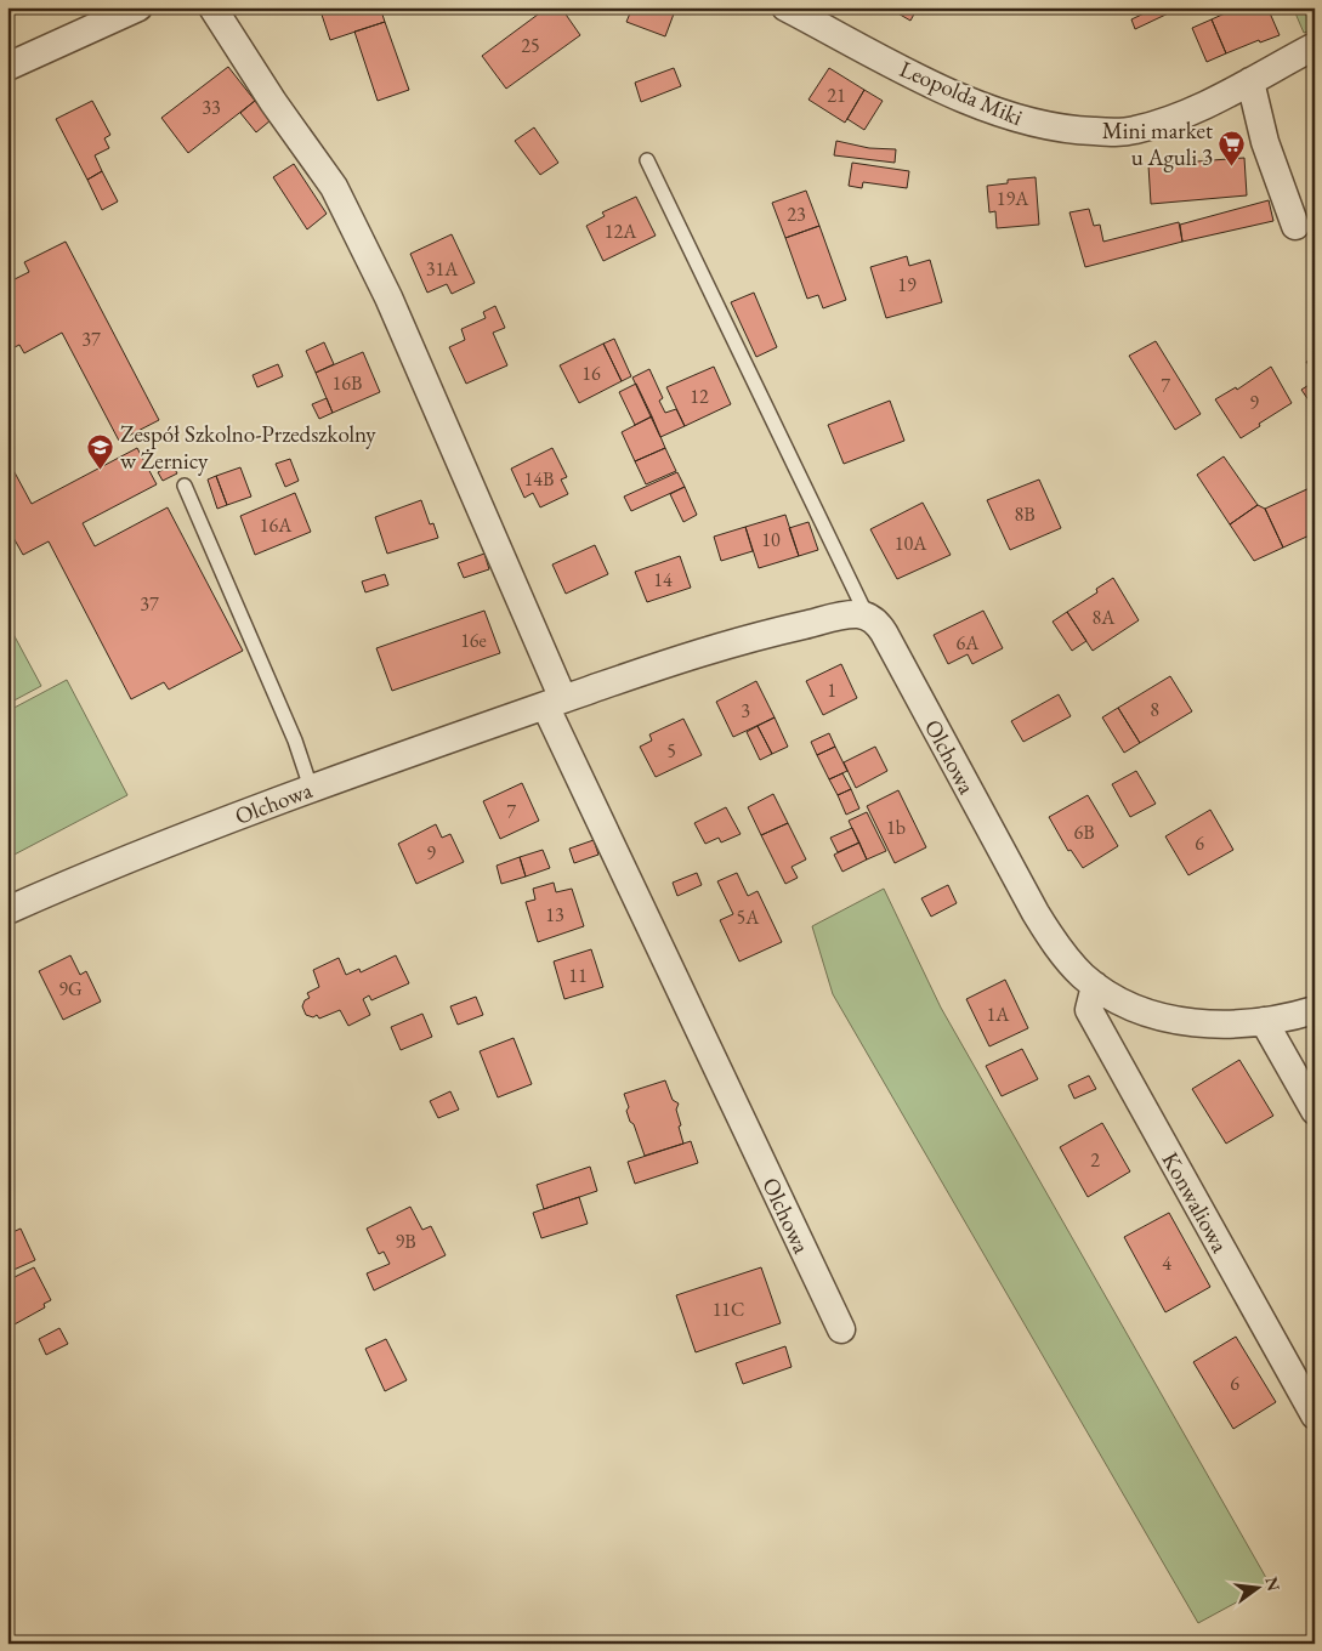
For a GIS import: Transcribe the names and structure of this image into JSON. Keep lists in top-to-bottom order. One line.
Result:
{"streets":{"street":["Leopolda Miki","Olchowa","Konwaliowa"]},"crossings":[["Olchowa","Konwaliowa"]],"places":{"supermarket":["Mini market u Aguli 3"],"school or university":["Zespół Szkolno-Przedszkolny w Żernicy"]},"house_numbers":["25","21","33","19A","23","12A","31A","19","37","16","16B","7","12","9","14B","8B","16A","10","10A","14","37","8A","16e","6A","1","8","3","5","7","1b","6B","6","9","13","5A","11","9G","1A","2","9B","4","11C","6"],"north":"right"}
